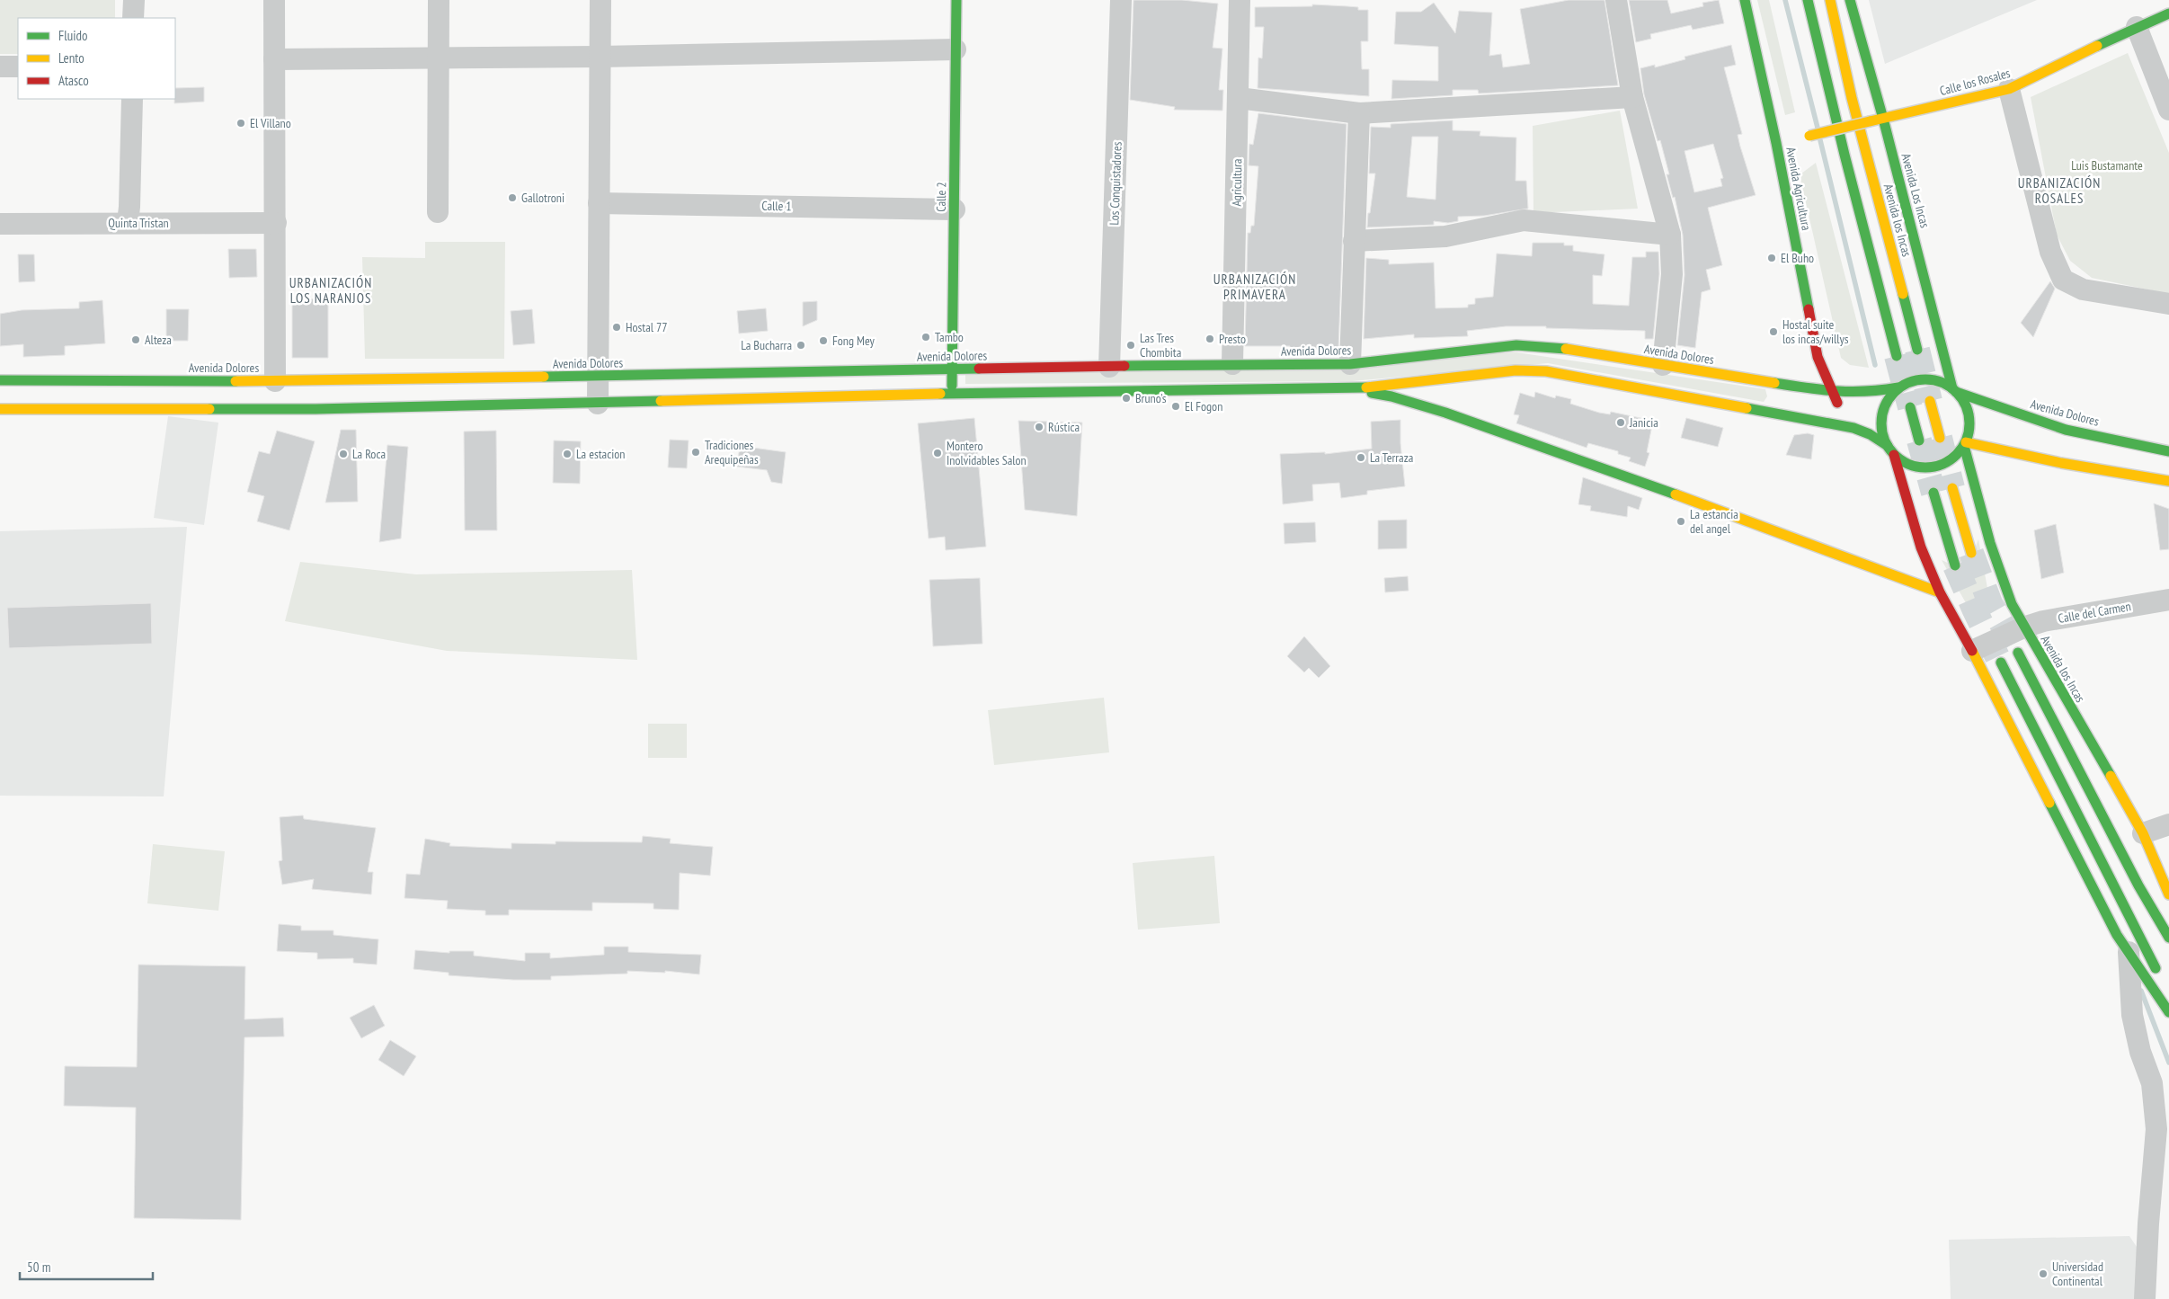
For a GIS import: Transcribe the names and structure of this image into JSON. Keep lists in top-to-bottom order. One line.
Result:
{"streets":{"main road":["Calle los Rosales","Avenida Agricultura","Avenida Los Incas","Calle 2","Avenida los Incas","Avenida Dolores"],"street":["Agricultura","Los Conquistadores","Calle 1","Quinta Tristan","Calle del Carmen"]},"crossings":[["Calle los Rosales","Avenida Los Incas"],["Agricultura","Avenida Dolores"],["Los Conquistadores","Avenida Dolores"],["Avenida Agricultura","Avenida Dolores"],["Avenida Los Incas","Avenida los Incas"],["Avenida Los Incas","Avenida Dolores"],["Calle 2","Calle 1"],["Calle 2","Avenida Dolores"],["Avenida los Incas","Avenida Dolores"],["Avenida los Incas","Calle del Carmen"]],"districts":["URBANIZACIÓN ROSALES","URBANIZACIÓN PRIMAVERA","URBANIZACIÓN LOS NARANJOS"],"parks":["Luis Bustamante"],"places":["El Villano","Gallotroni","El Buho","Hostal 77","Hostal suite los incas/willys","Tambo","Presto","Alteza","Fong Mey","La Bucharra","Las Tres Chombita","Bruno's","El Fogon","Janicia","Rústica","Tradiciones Arequipeñas","Montero Inolvidables Salon","La Roca","La estacion","La Terraza","La estancia del angel","Universidad Continental"],"legend":["Fluido","Lento","Atasco"],"scale_bar":"50 m"}
